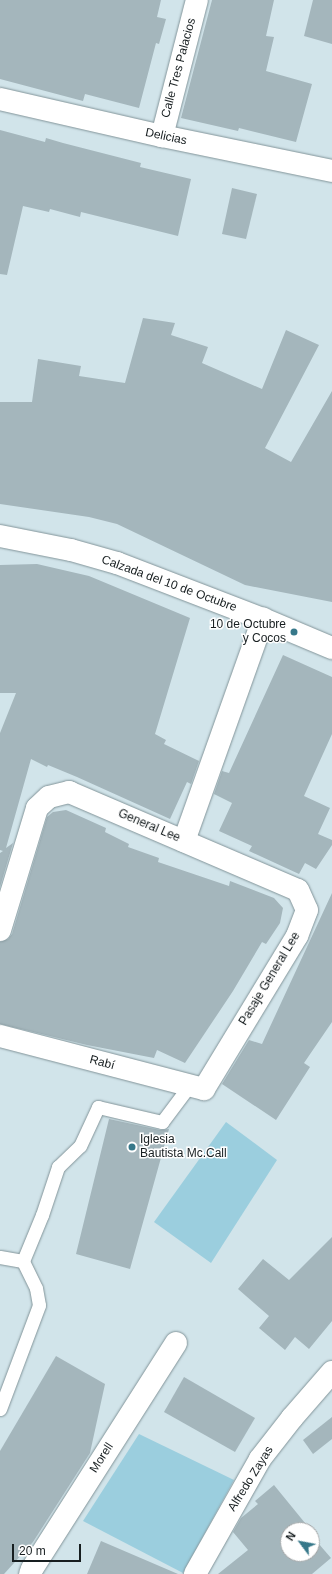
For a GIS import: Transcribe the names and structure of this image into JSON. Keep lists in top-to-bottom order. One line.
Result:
{"streets":{"street":["Calle Tres Palacios","Delicias","Calzada del 10 de Octubre","General Lee","Pasaje General Lee","Rabí","Morell","Alfredo Zayas"]},"crossings":[["Calle Tres Palacios","Delicias"],["Calzada del 10 de Octubre","General Lee"],["General Lee","Pasaje General Lee"],["Pasaje General Lee","Rabí"]],"places":["10 de Octubre y Cocos","Iglesia Bautista Mc.Call"],"scale_bar":"20 m","north":"top left"}
